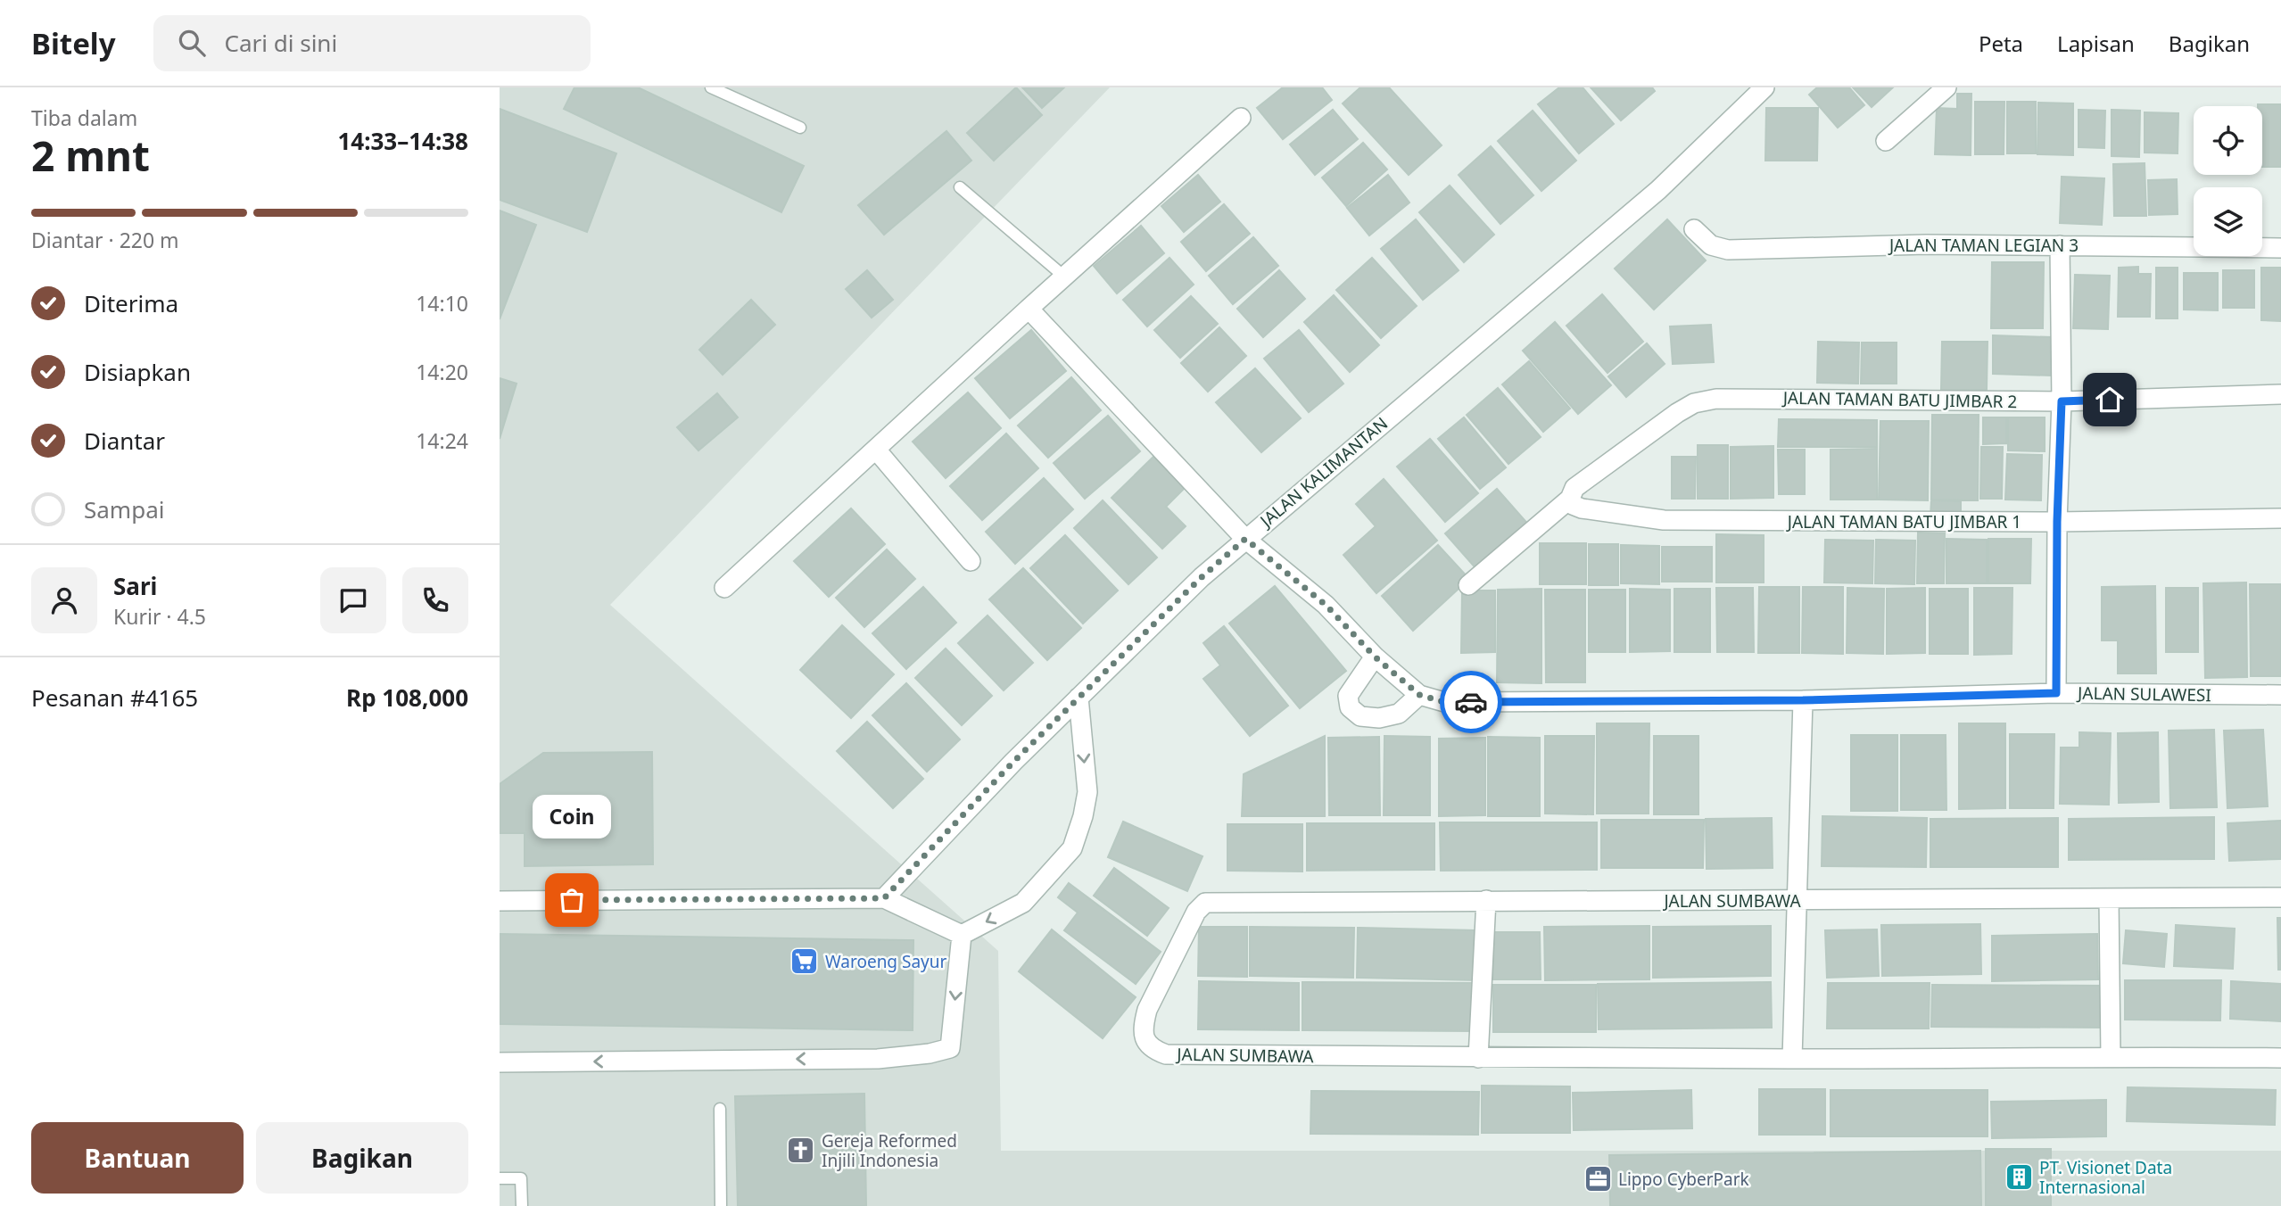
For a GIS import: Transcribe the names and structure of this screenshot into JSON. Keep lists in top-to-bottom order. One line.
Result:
{"streets":{"street":["JALAN TAMAN LEGIAN 3","JALAN TAMAN BATU JIMBAR 2","JALAN KALIMANTAN","JALAN TAMAN BATU JIMBAR 1","JALAN SULAWESI","JALAN SUMBAWA"]},"crossings":[["JALAN TAMAN BATU JIMBAR 2","JALAN TAMAN BATU JIMBAR 1"],["JALAN KALIMANTAN","JALAN SULAWESI"]],"places":{"other":["Coin"],"supermarket":["Waroeng Sayur"],"church":["Gereja Reformed Injili Indonesia"],"building":["PT. Visionet Data Internasional"],"office":["Lippo CyberPark"]},"page":{"header":"Bitely","search":"Cari di sini","nav":["Peta","Lapisan","Bagikan"],"heading":["2 mnt","Tiba dalam","14:33–14:38"],"panel":["Sari","Kurir · 4.5","Pesanan #4165","Rp 108,000"],"bar":"Diantar · 220 m","list":[["Diterima","14:10"],["Disiapkan","14:20"],["Diantar","14:24"],"Sampai"],"bubble":"Coin","buttons":["Bantuan","Bagikan"]}}
